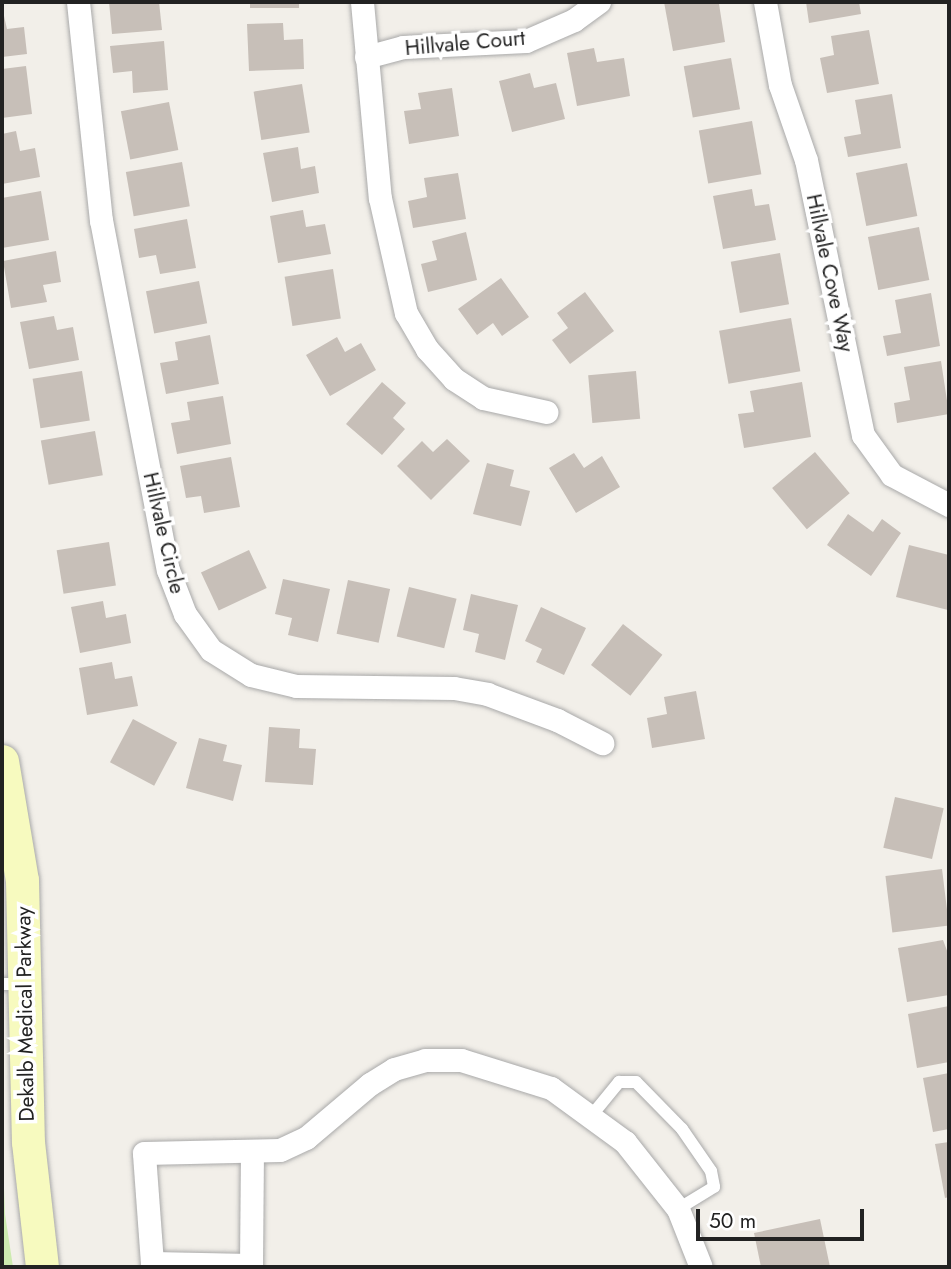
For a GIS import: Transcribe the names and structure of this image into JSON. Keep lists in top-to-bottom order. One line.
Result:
{"streets":{"main road":["Dekalb Medical Parkway"],"street":["Hillvale Court","Hillvale Cove Way","Hillvale Circle"]},"scale_bar":"50 m"}
